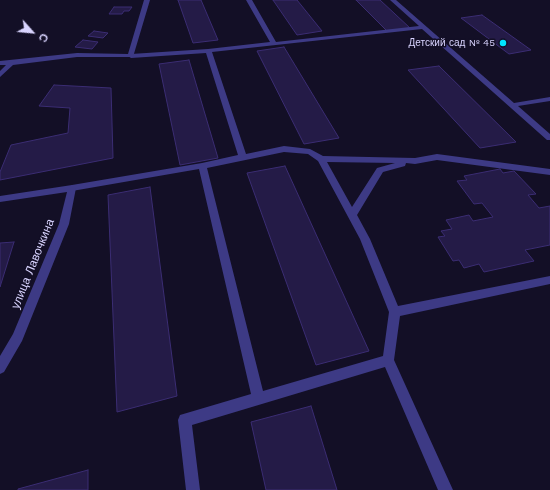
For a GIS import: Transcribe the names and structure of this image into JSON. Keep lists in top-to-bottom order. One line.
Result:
{"streets":{"street":["улица Лавочкина"]},"places":["Детский сад № 45"],"north":"bottom right"}
